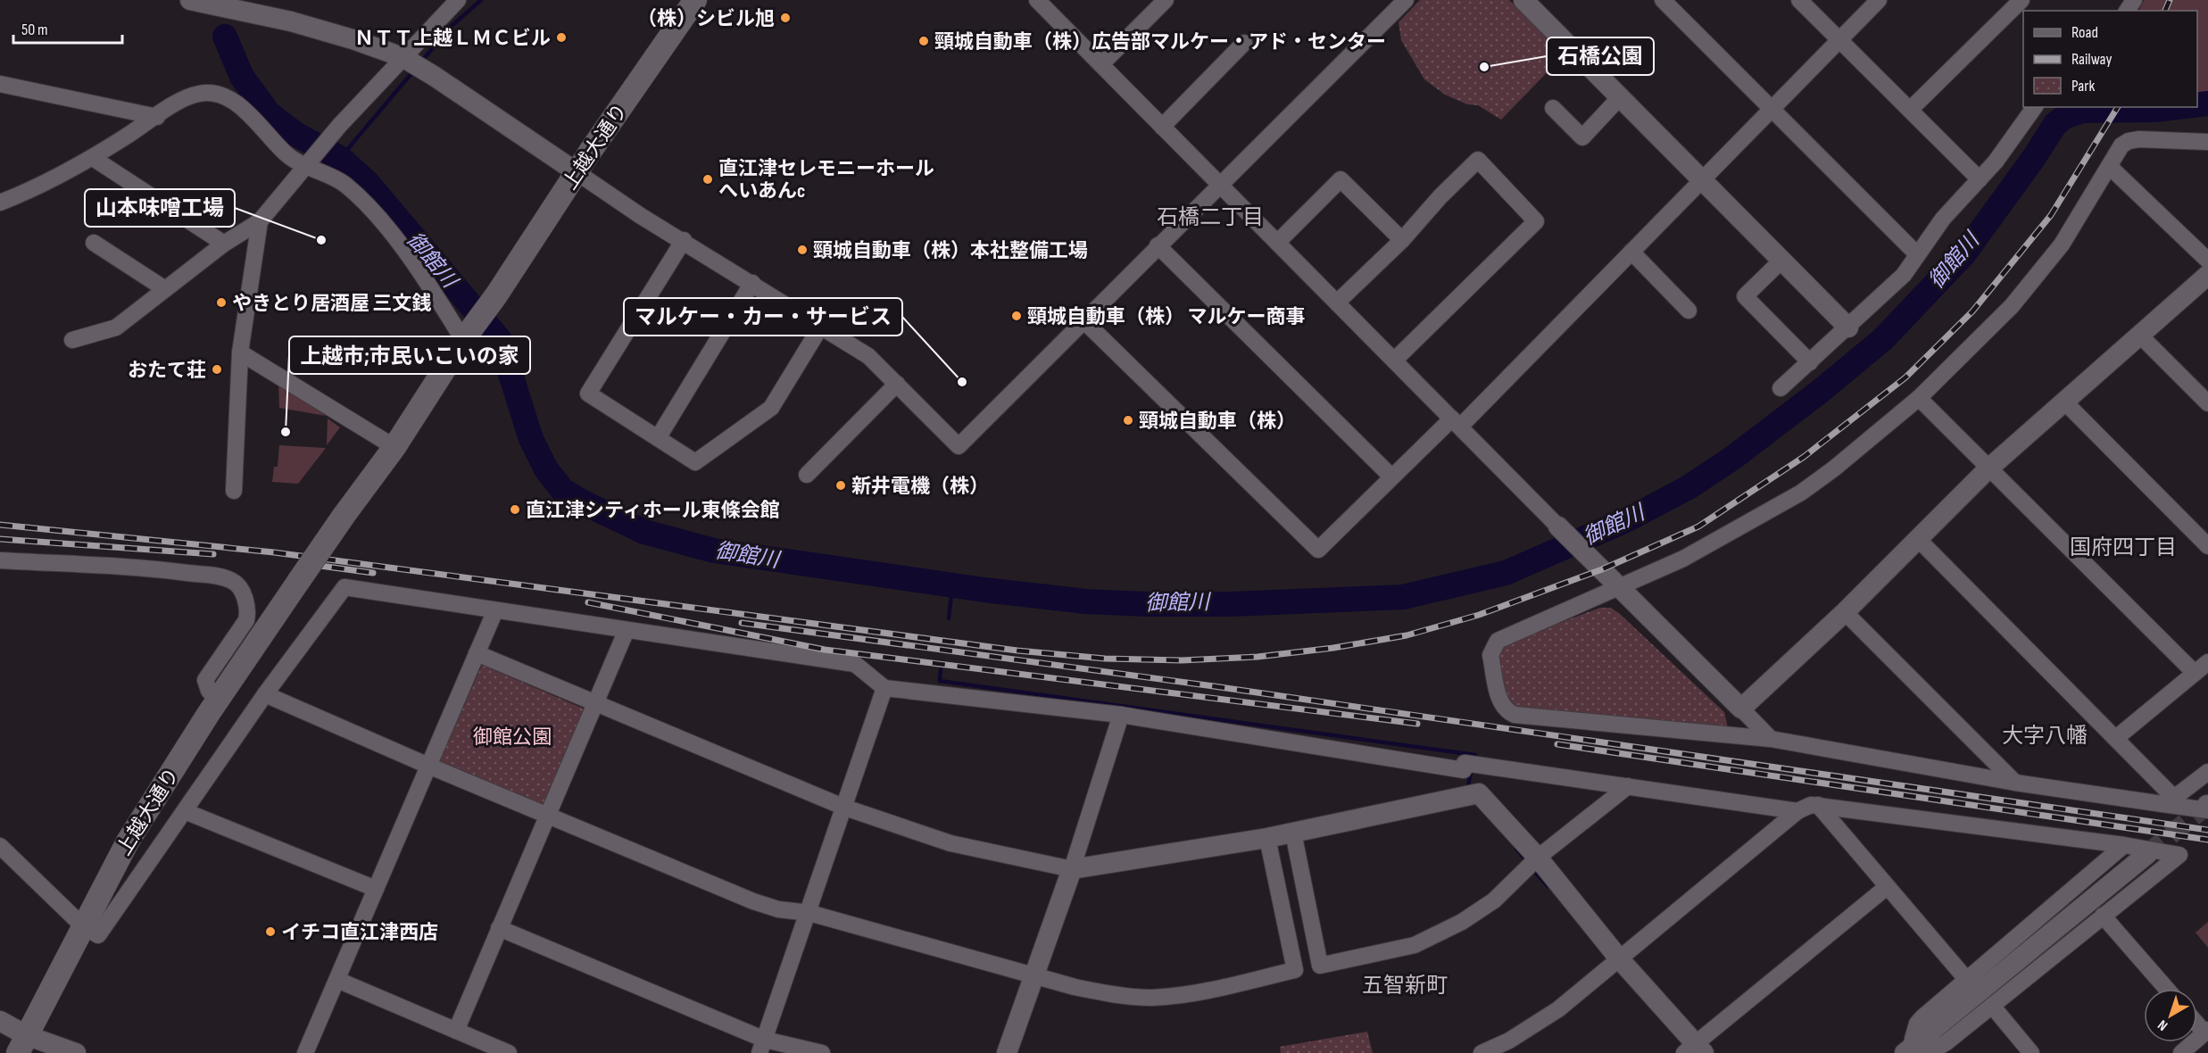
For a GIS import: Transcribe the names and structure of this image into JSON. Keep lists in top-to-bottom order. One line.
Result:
{"streets":{"main road":["上越大通り"]},"districts":["石橋二丁目","国府四丁目","大字八幡","五智新町"],"water":["御館川"],"parks":["御館公園"],"places":["（株）シビル旭","ＮＴＴ上越ＬＭＣビル","頸城自動車（株）広告部マルケー・アド・センター","石橋公園","直江津セレモニーホール へいあんc","山本味噌工場","頸城自動車（株）本社整備工場","やきとり居酒屋 三文銭","頸城自動車（株） マルケー商事","おたて荘","マルケー・カー・サービス","頸城自動車（株）","上越市;市民いこいの家","新井電機（株）","直江津シティホール東條会館","イチコ直江津西店"],"legend":["Road","Railway","Park"],"scale_bar":"50 m","north":"bottom left"}
